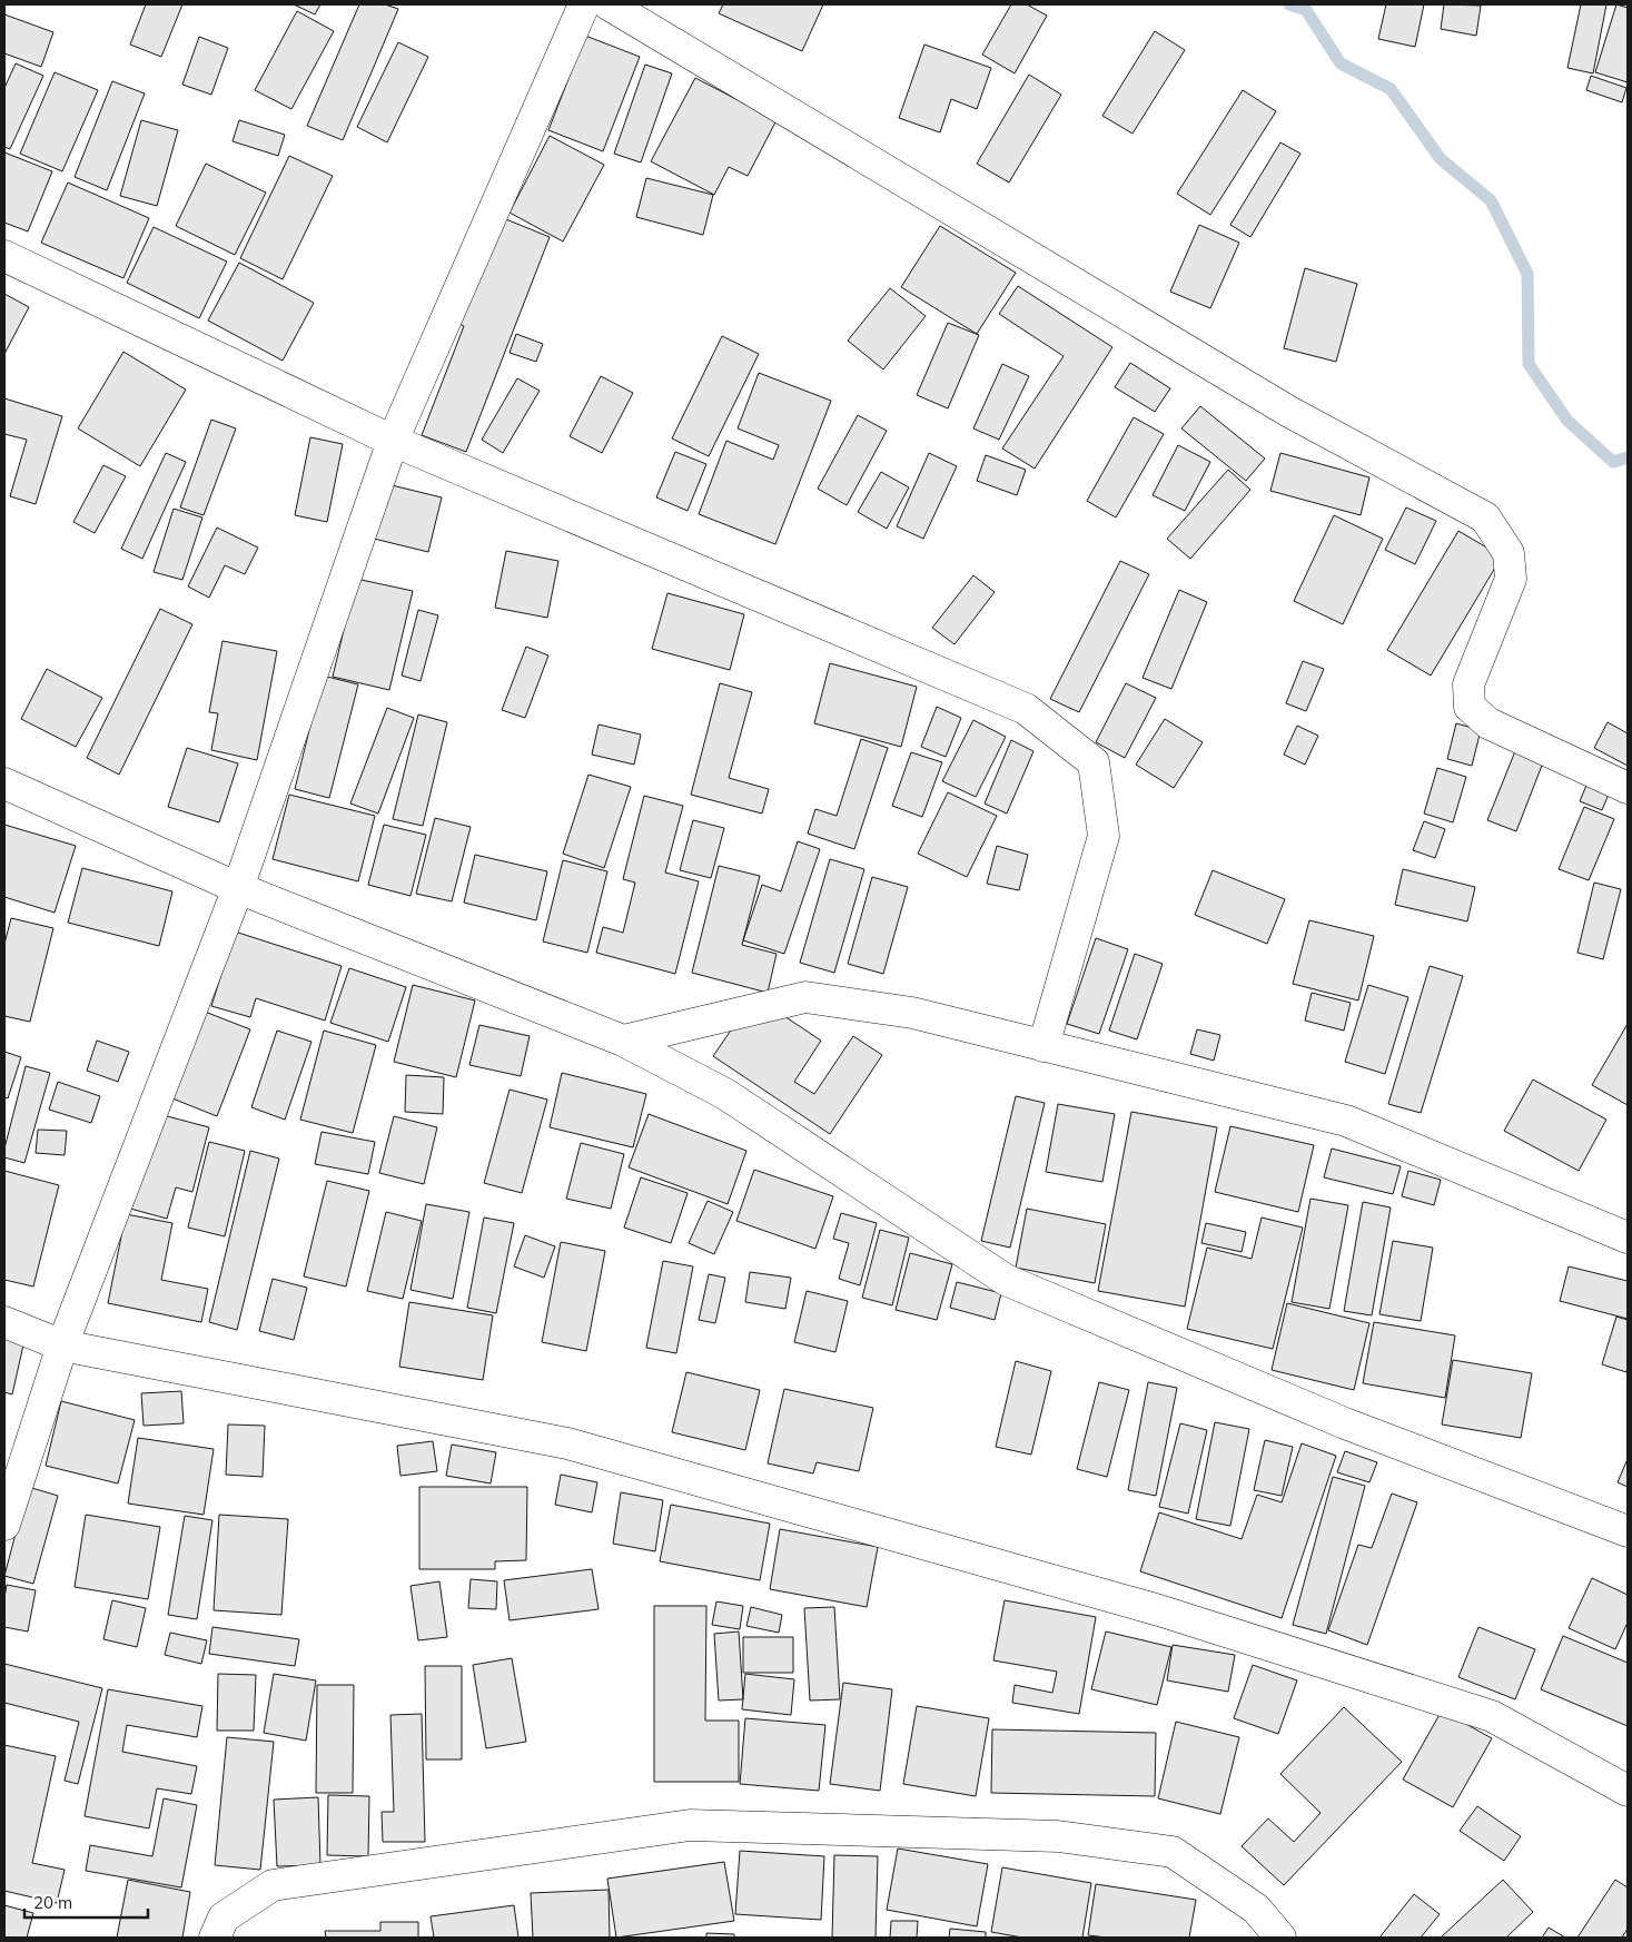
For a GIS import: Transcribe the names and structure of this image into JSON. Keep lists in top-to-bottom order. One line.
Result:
{"scale_bar":"20 m"}
